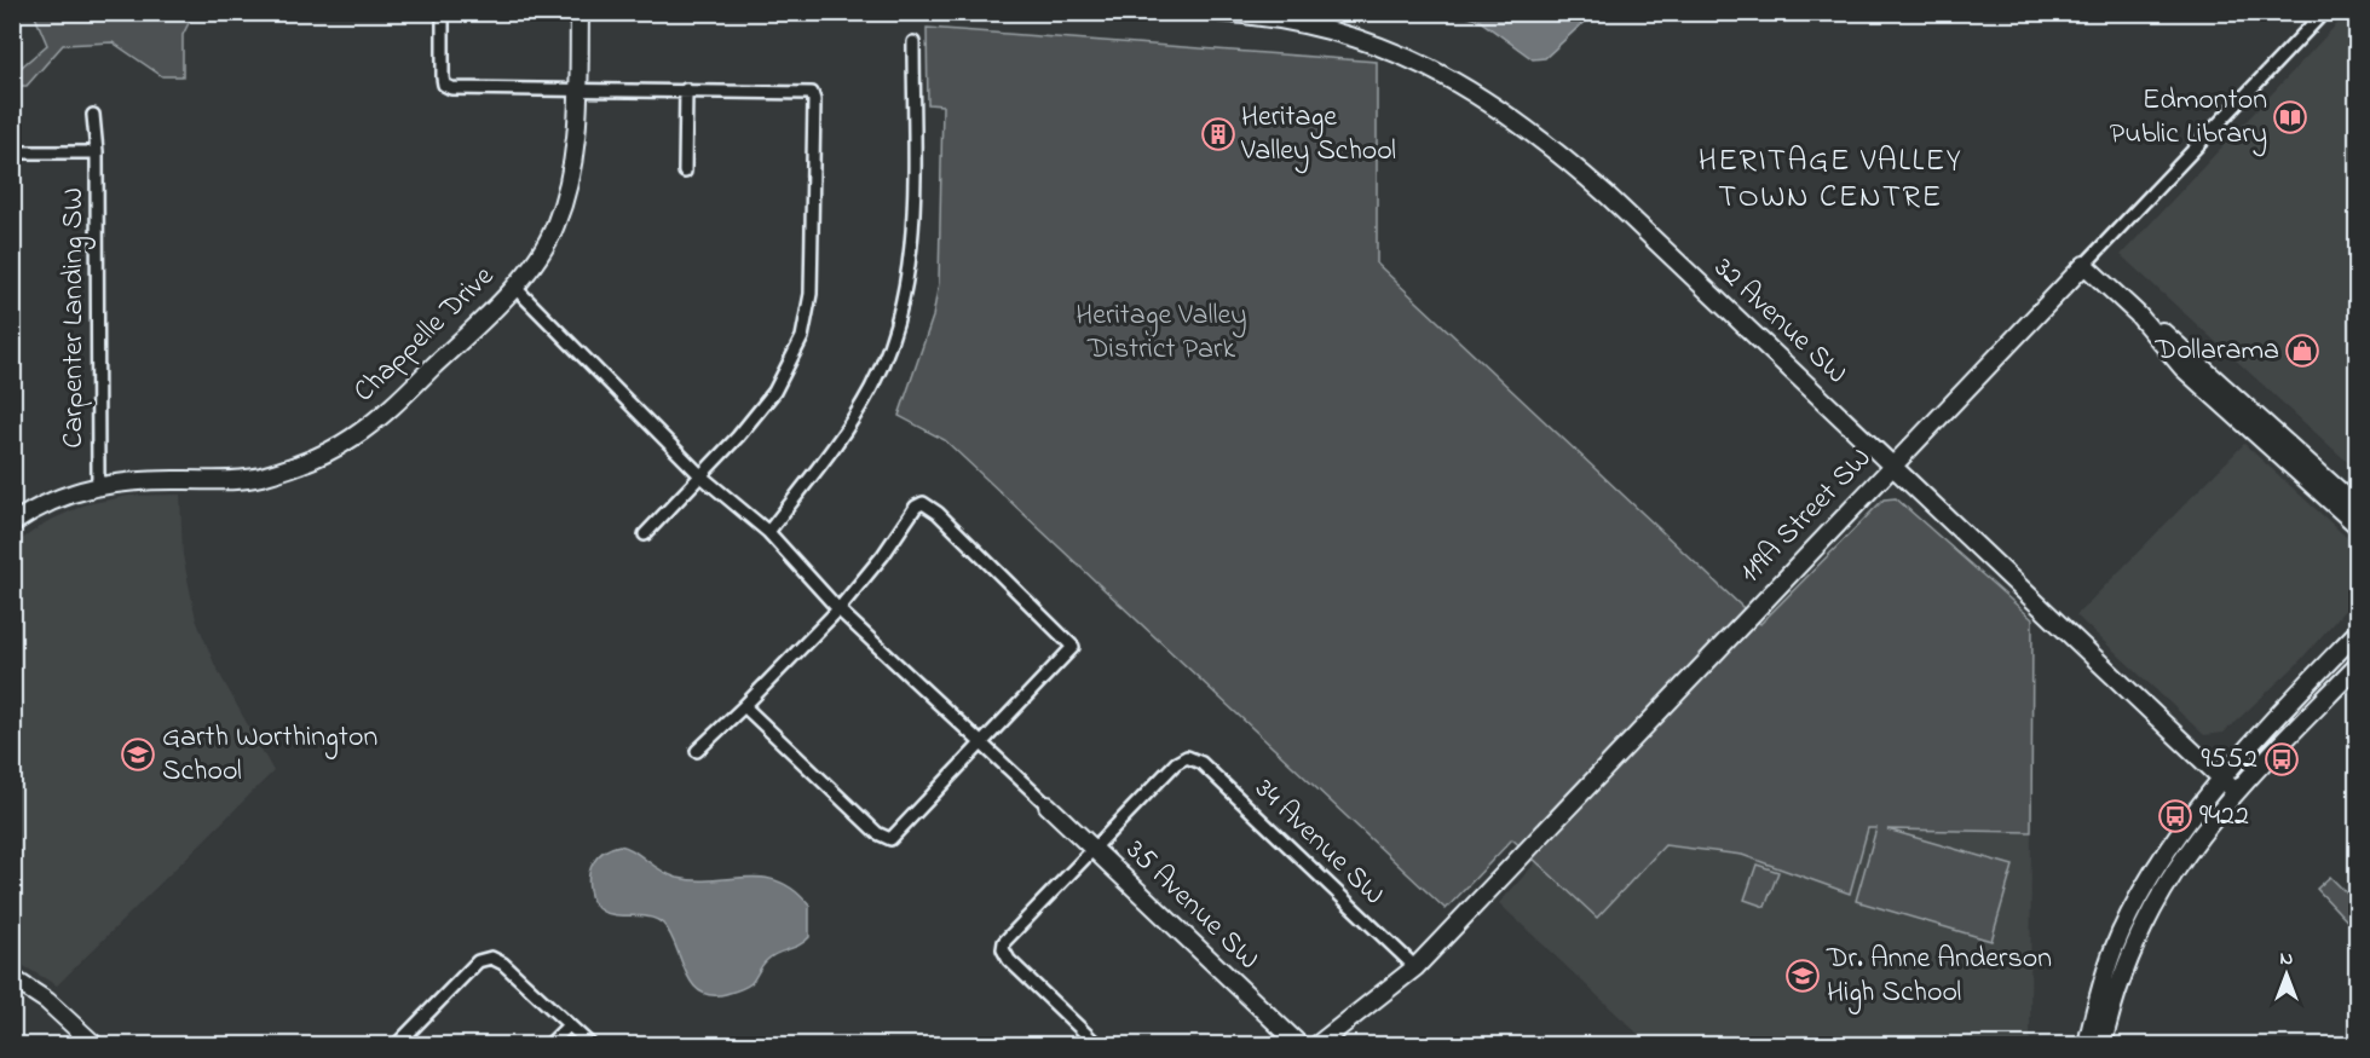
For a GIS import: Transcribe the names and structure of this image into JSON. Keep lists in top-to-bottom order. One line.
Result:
{"streets":{"street":["Carpenter Landing SW","32 Avenue SW","Chappelle Drive","119A Street SW","34 Avenue SW","35 Avenue SW"]},"crossings":[["Carpenter Landing SW","Chappelle Drive"],["32 Avenue SW","119A Street SW"],["119A Street SW","34 Avenue SW"],["34 Avenue SW","35 Avenue SW"]],"districts":["HERITAGE VALLEY TOWN CENTRE"],"parks":["Heritage Valley District Park"],"places":{"library":["Edmonton Public Library"],"building":["Heritage Valley School"],"shop":["Dollarama"],"school or university":["Garth Worthington School","Dr. Anne Anderson High School"],"bus stop":["9552","9422"]},"north":"top"}
